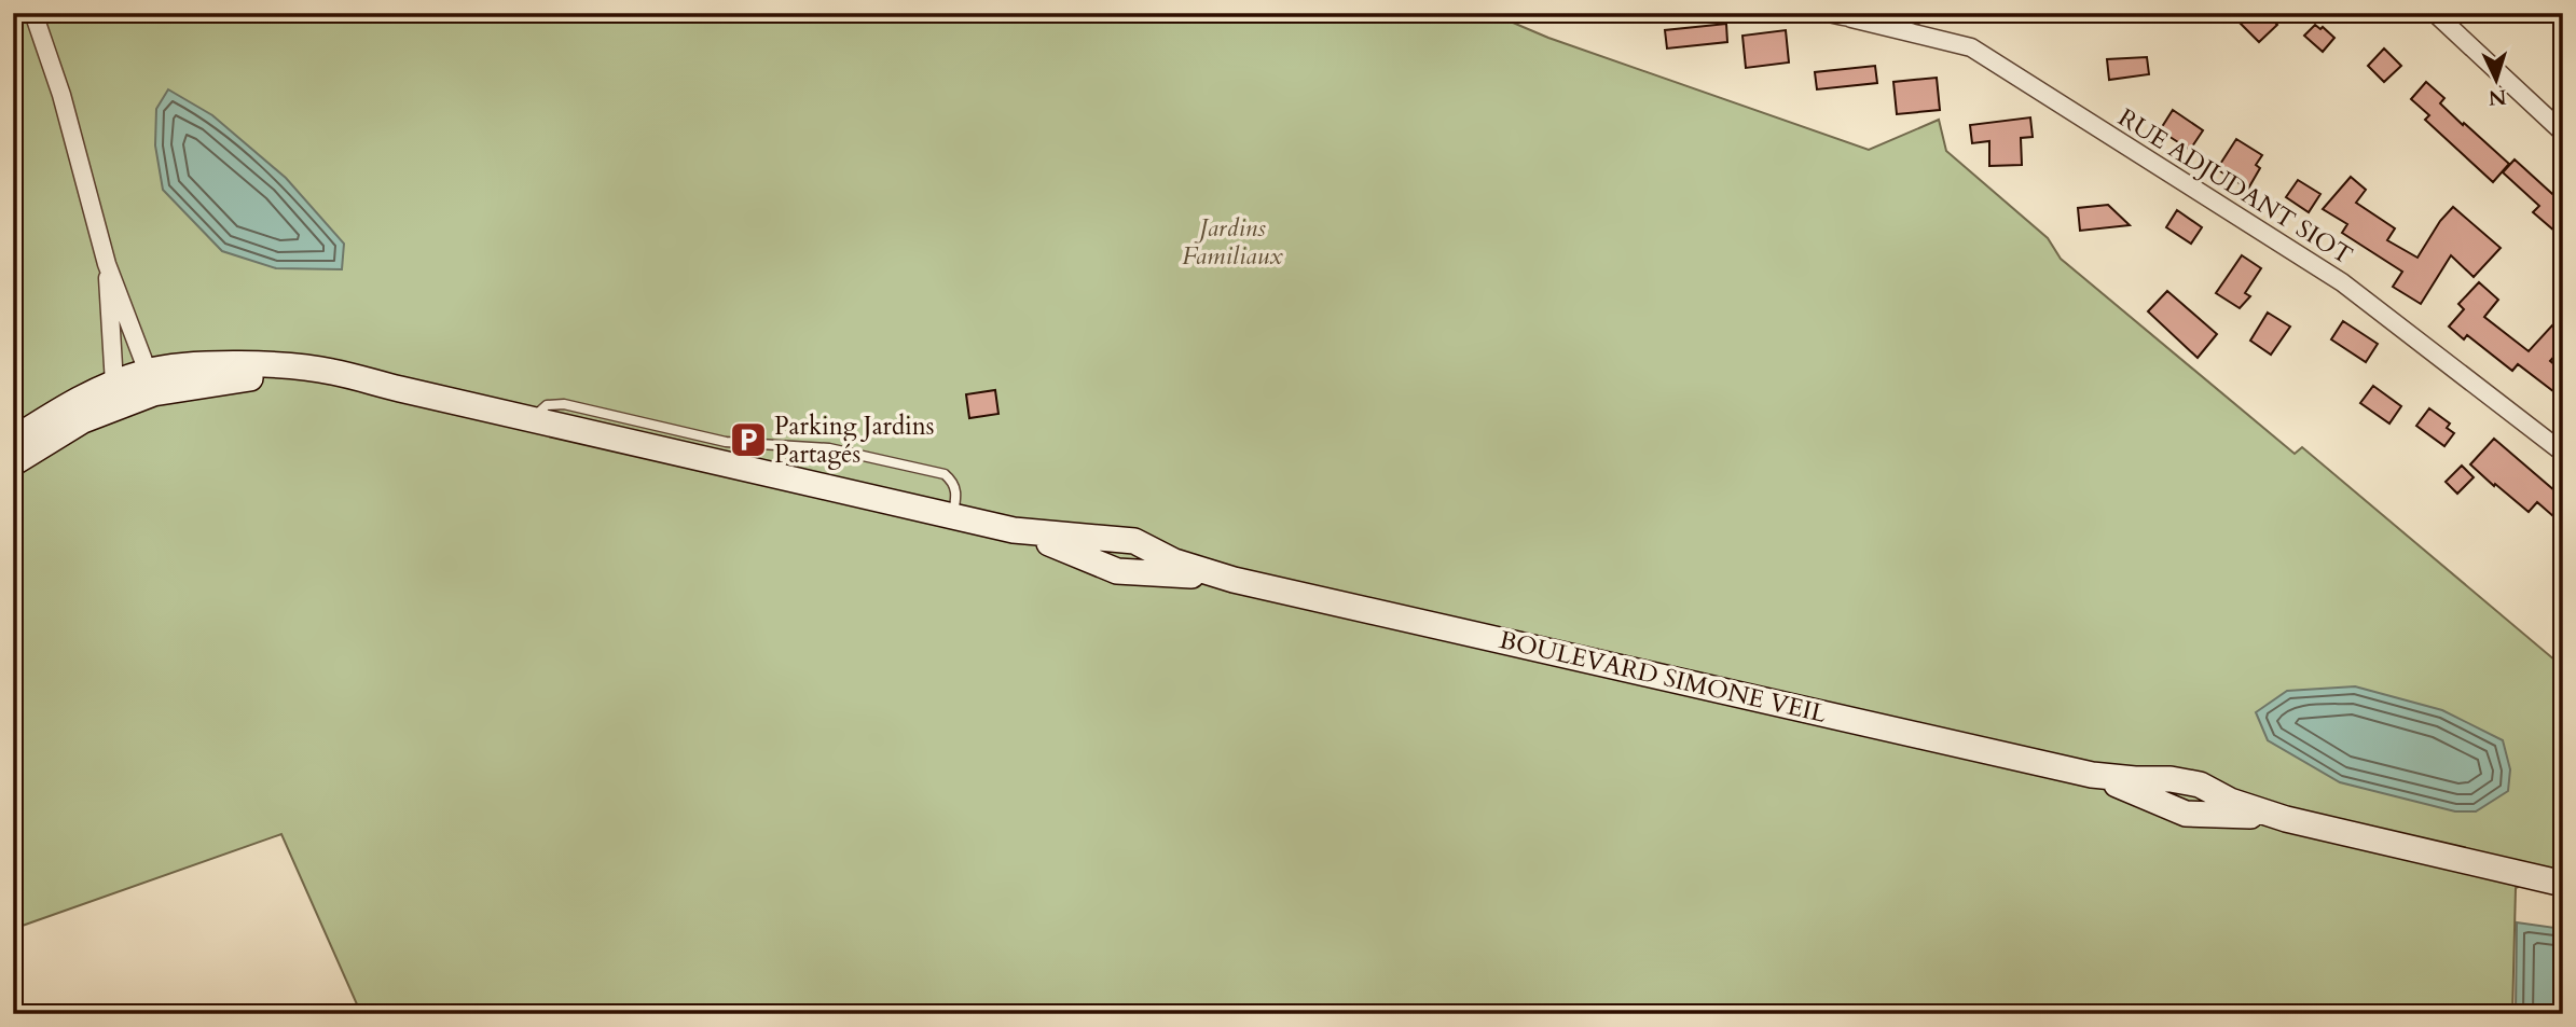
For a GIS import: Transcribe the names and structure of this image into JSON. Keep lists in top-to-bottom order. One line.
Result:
{"streets":{"main road":["BOULEVARD SIMONE VEIL"],"street":["RUE ADJUDANT SIOT"]},"parks":["Jardins Familiaux"],"places":{"parking":["Parking Jardins Partagés"]},"north":"bottom"}
